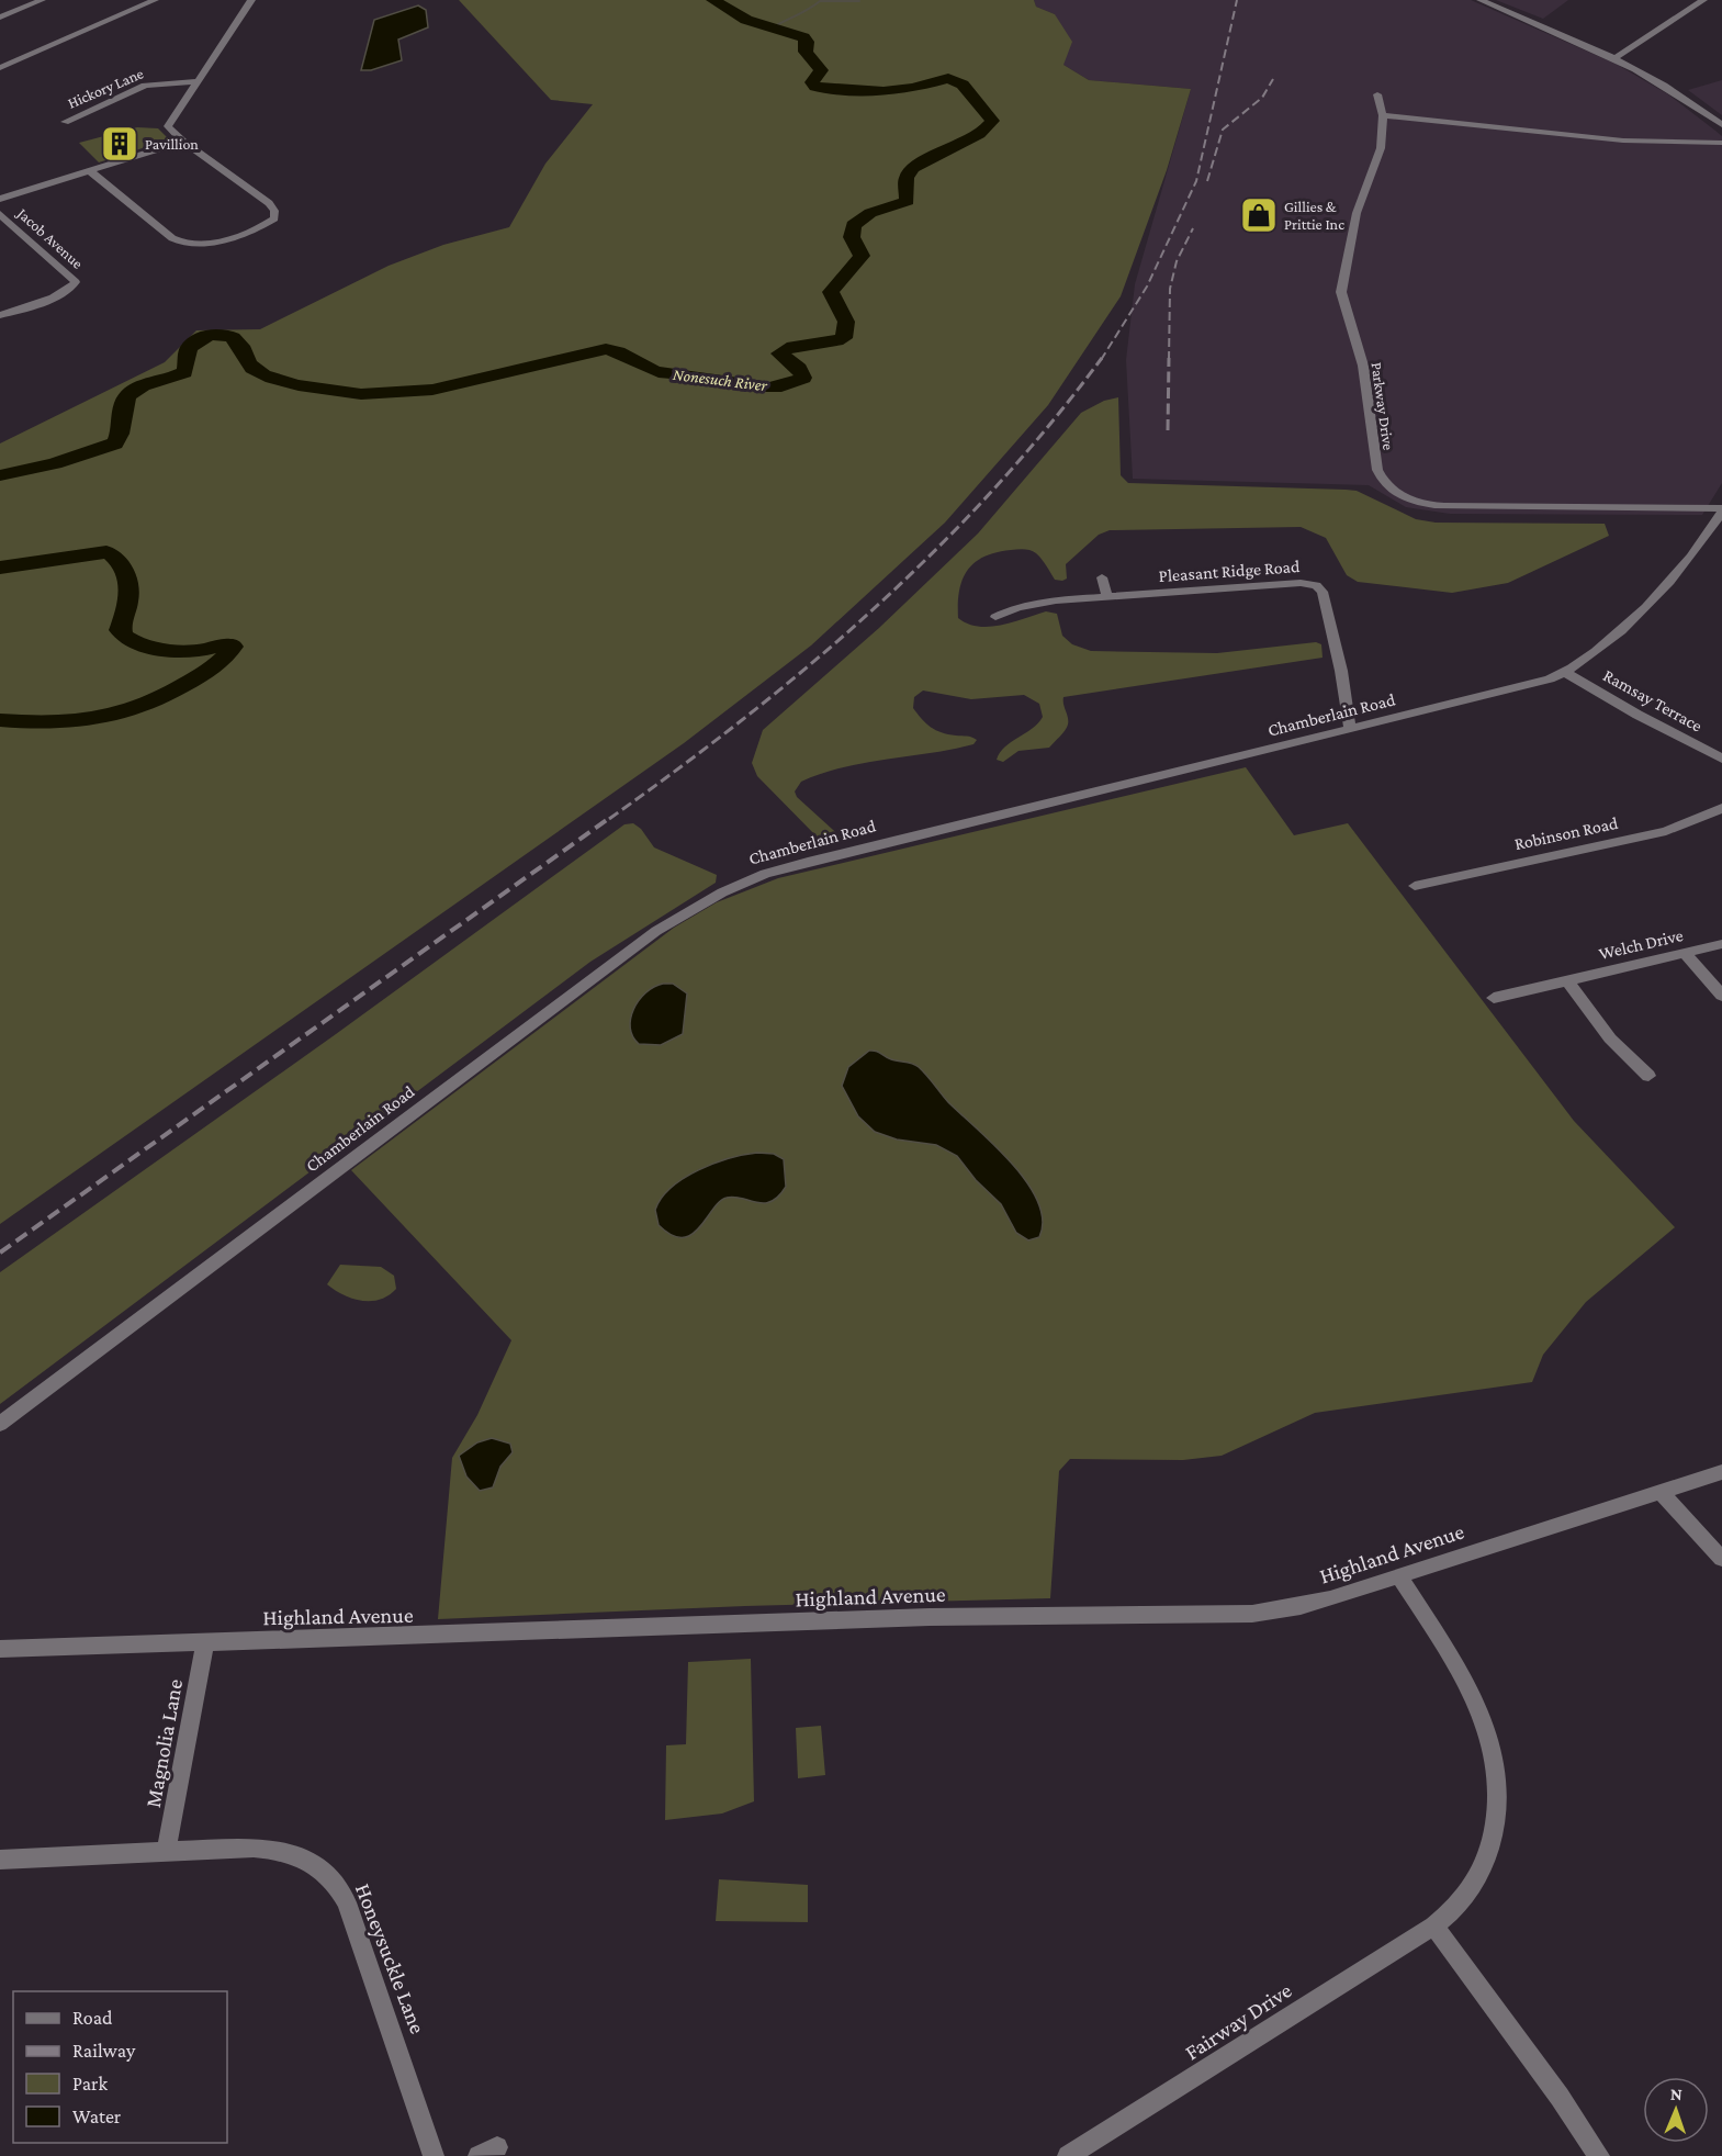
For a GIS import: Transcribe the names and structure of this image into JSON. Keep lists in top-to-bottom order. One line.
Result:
{"streets":{"street":["Hickory Lane","Jacob Avenue","Parkway Drive","Pleasant Ridge Road","Ramsay Terrace","Chamberlain Road","Robinson Road","Welch Drive","Highland Avenue","Magnolia Lane","Honeysuckle Lane","Fairway Drive"]},"crossings":[["Parkway Drive","Chamberlain Road"],["Pleasant Ridge Road","Chamberlain Road"],["Ramsay Terrace","Chamberlain Road"],["Highland Avenue","Magnolia Lane"],["Highland Avenue","Fairway Drive"],["Magnolia Lane","Honeysuckle Lane"]],"water":["Nonesuch River"],"places":{"building":["Pavillion"],"shop":["Gillies & Prittie Inc"]},"legend":["Road","Railway","Park","Water"],"north":"top"}
